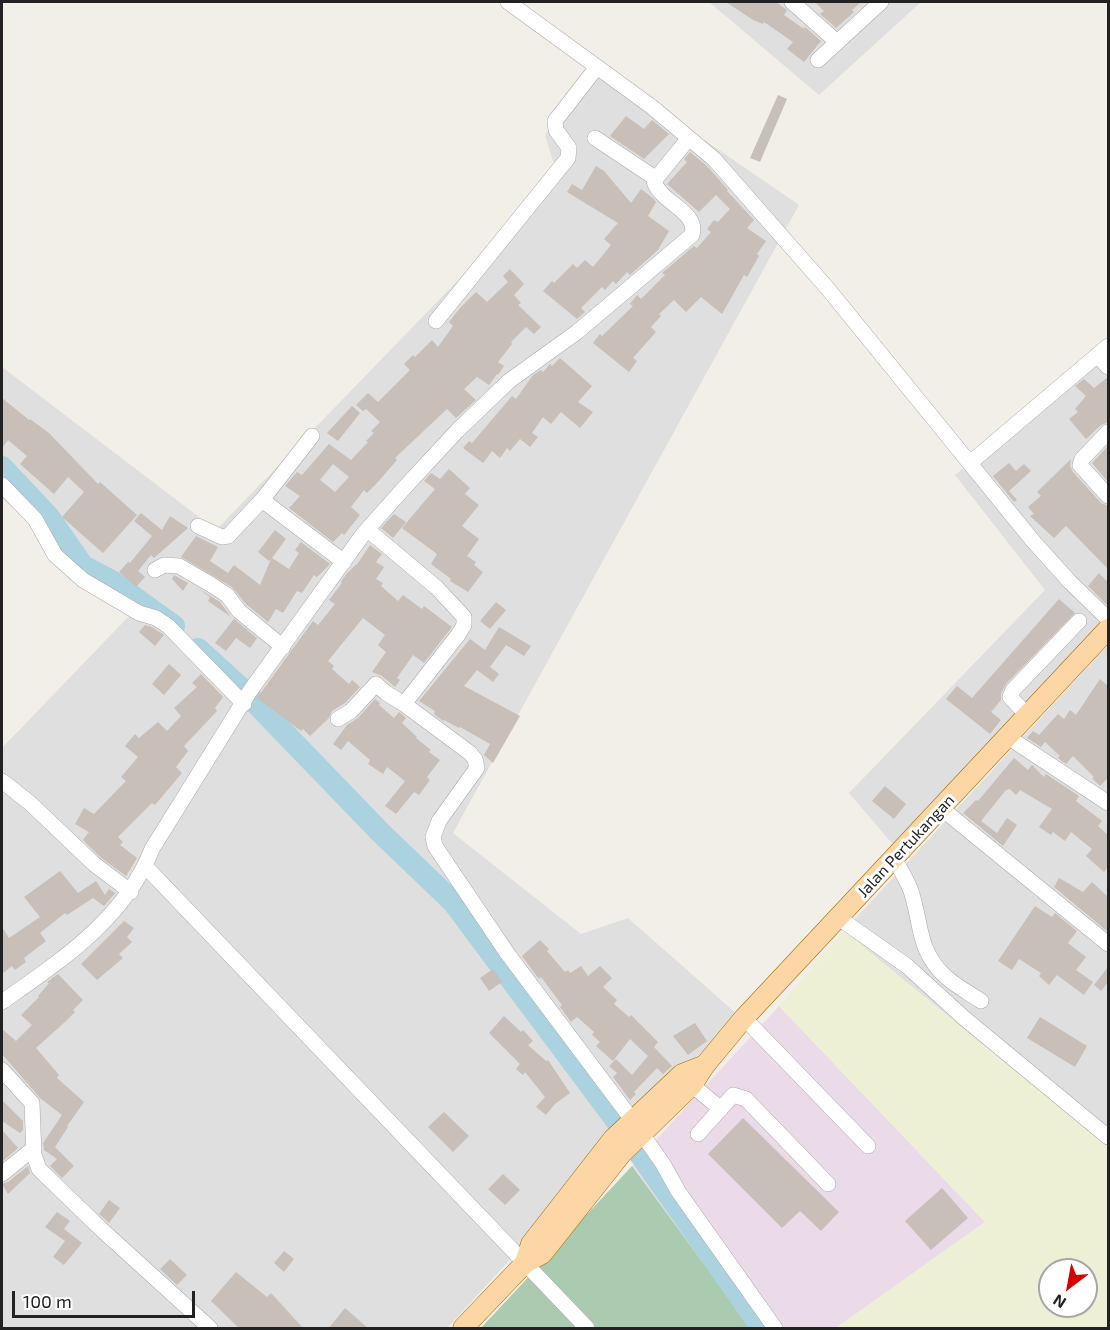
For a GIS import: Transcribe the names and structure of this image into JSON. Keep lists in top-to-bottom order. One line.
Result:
{"streets":{"main road":["Jalan Pertukangan"]},"scale_bar":"100 m","north":"bottom left"}
